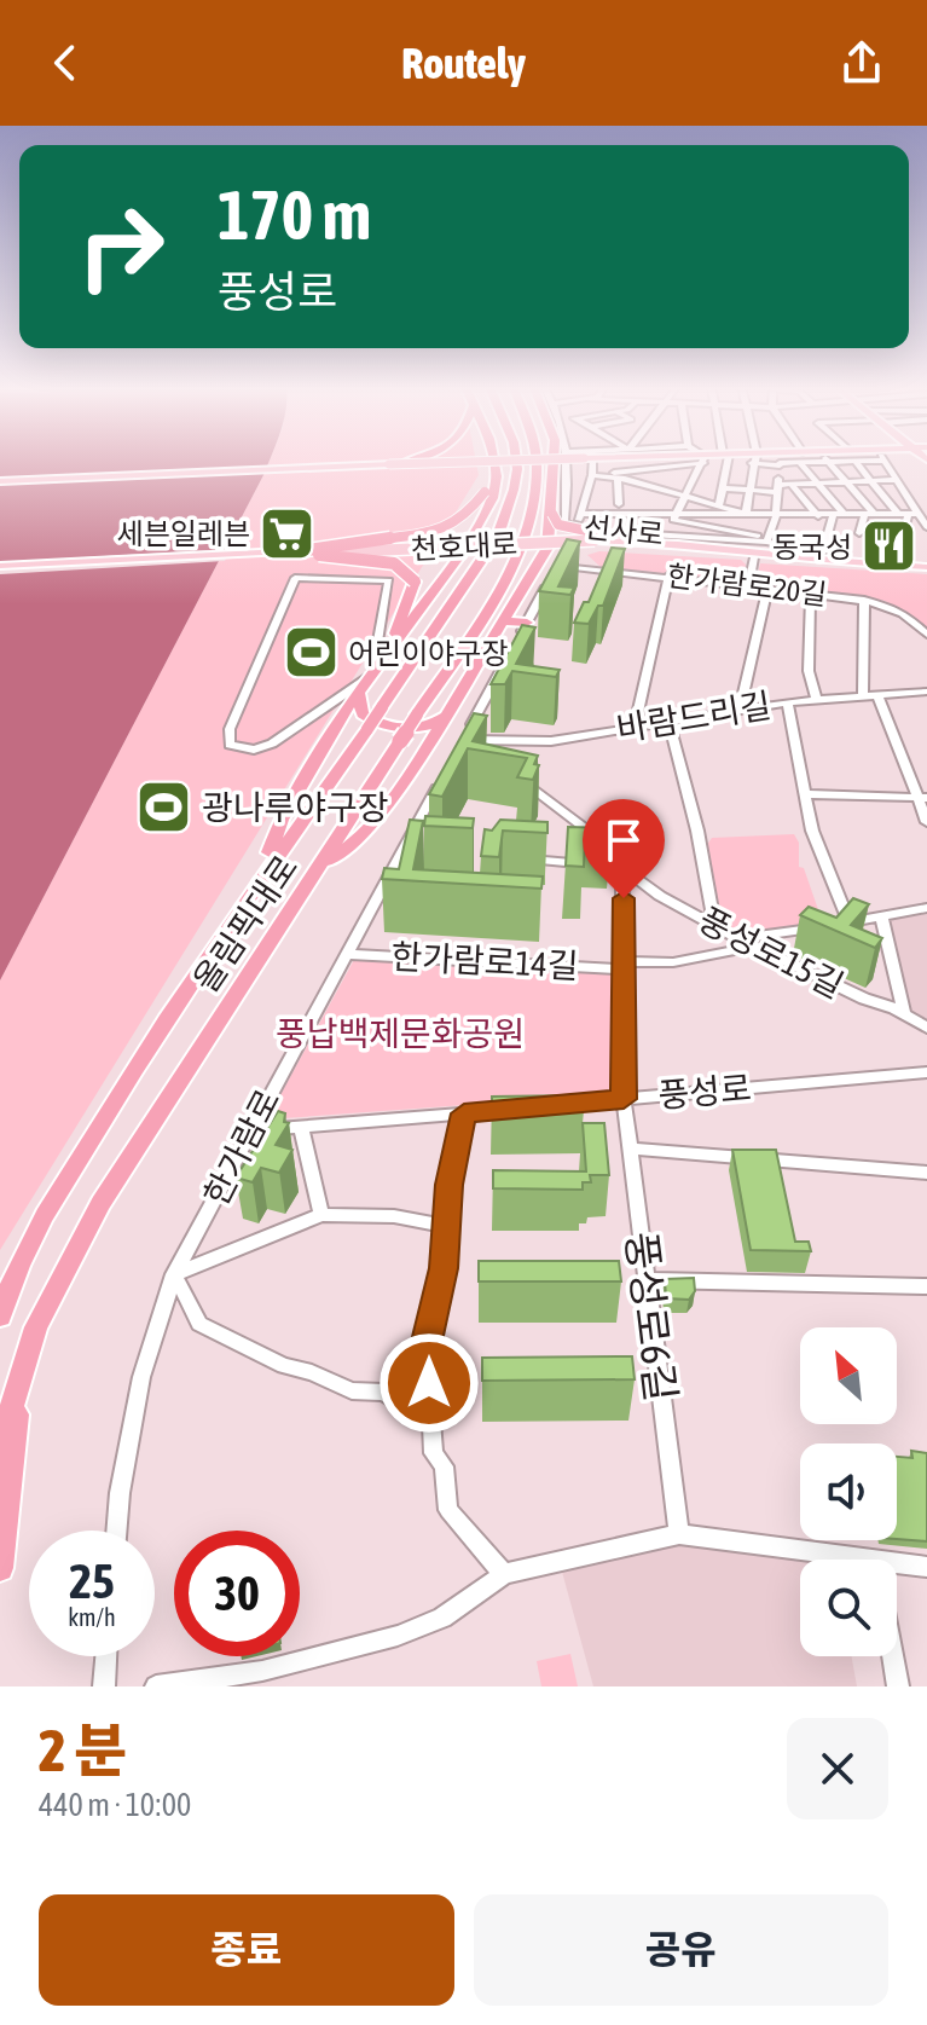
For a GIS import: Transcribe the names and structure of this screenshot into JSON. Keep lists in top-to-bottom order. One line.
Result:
{"streets":{"highway":["올림픽대로"],"main road":["천호대로"],"street":["선사로","한가람로20길","바람드리길","풍성로15길","한가람로14길","풍성로","한가람로","풍성로6길"]},"crossings":[["선사로","천호대로"],["풍성로15길","한가람로14길"],["풍성로15길","풍성로6길"],["한가람로14길","한가람로"],["한가람로14길","풍성로6길"],["풍성로","풍성로6길"]],"parks":["풍납백제문화공원"],"places":{"supermarket":["세븐일레븐"],"restaurant":["동국성"],"sports":["어린이야구장","광나루야구장"]},"north":"top left","page":{"header":"Routely","turn":["170 m","풍성로"],"speed":"25 km/h","limit":"30","heading":["2 분","440 m · 10:00"],"buttons":["종료","공유"]}}
